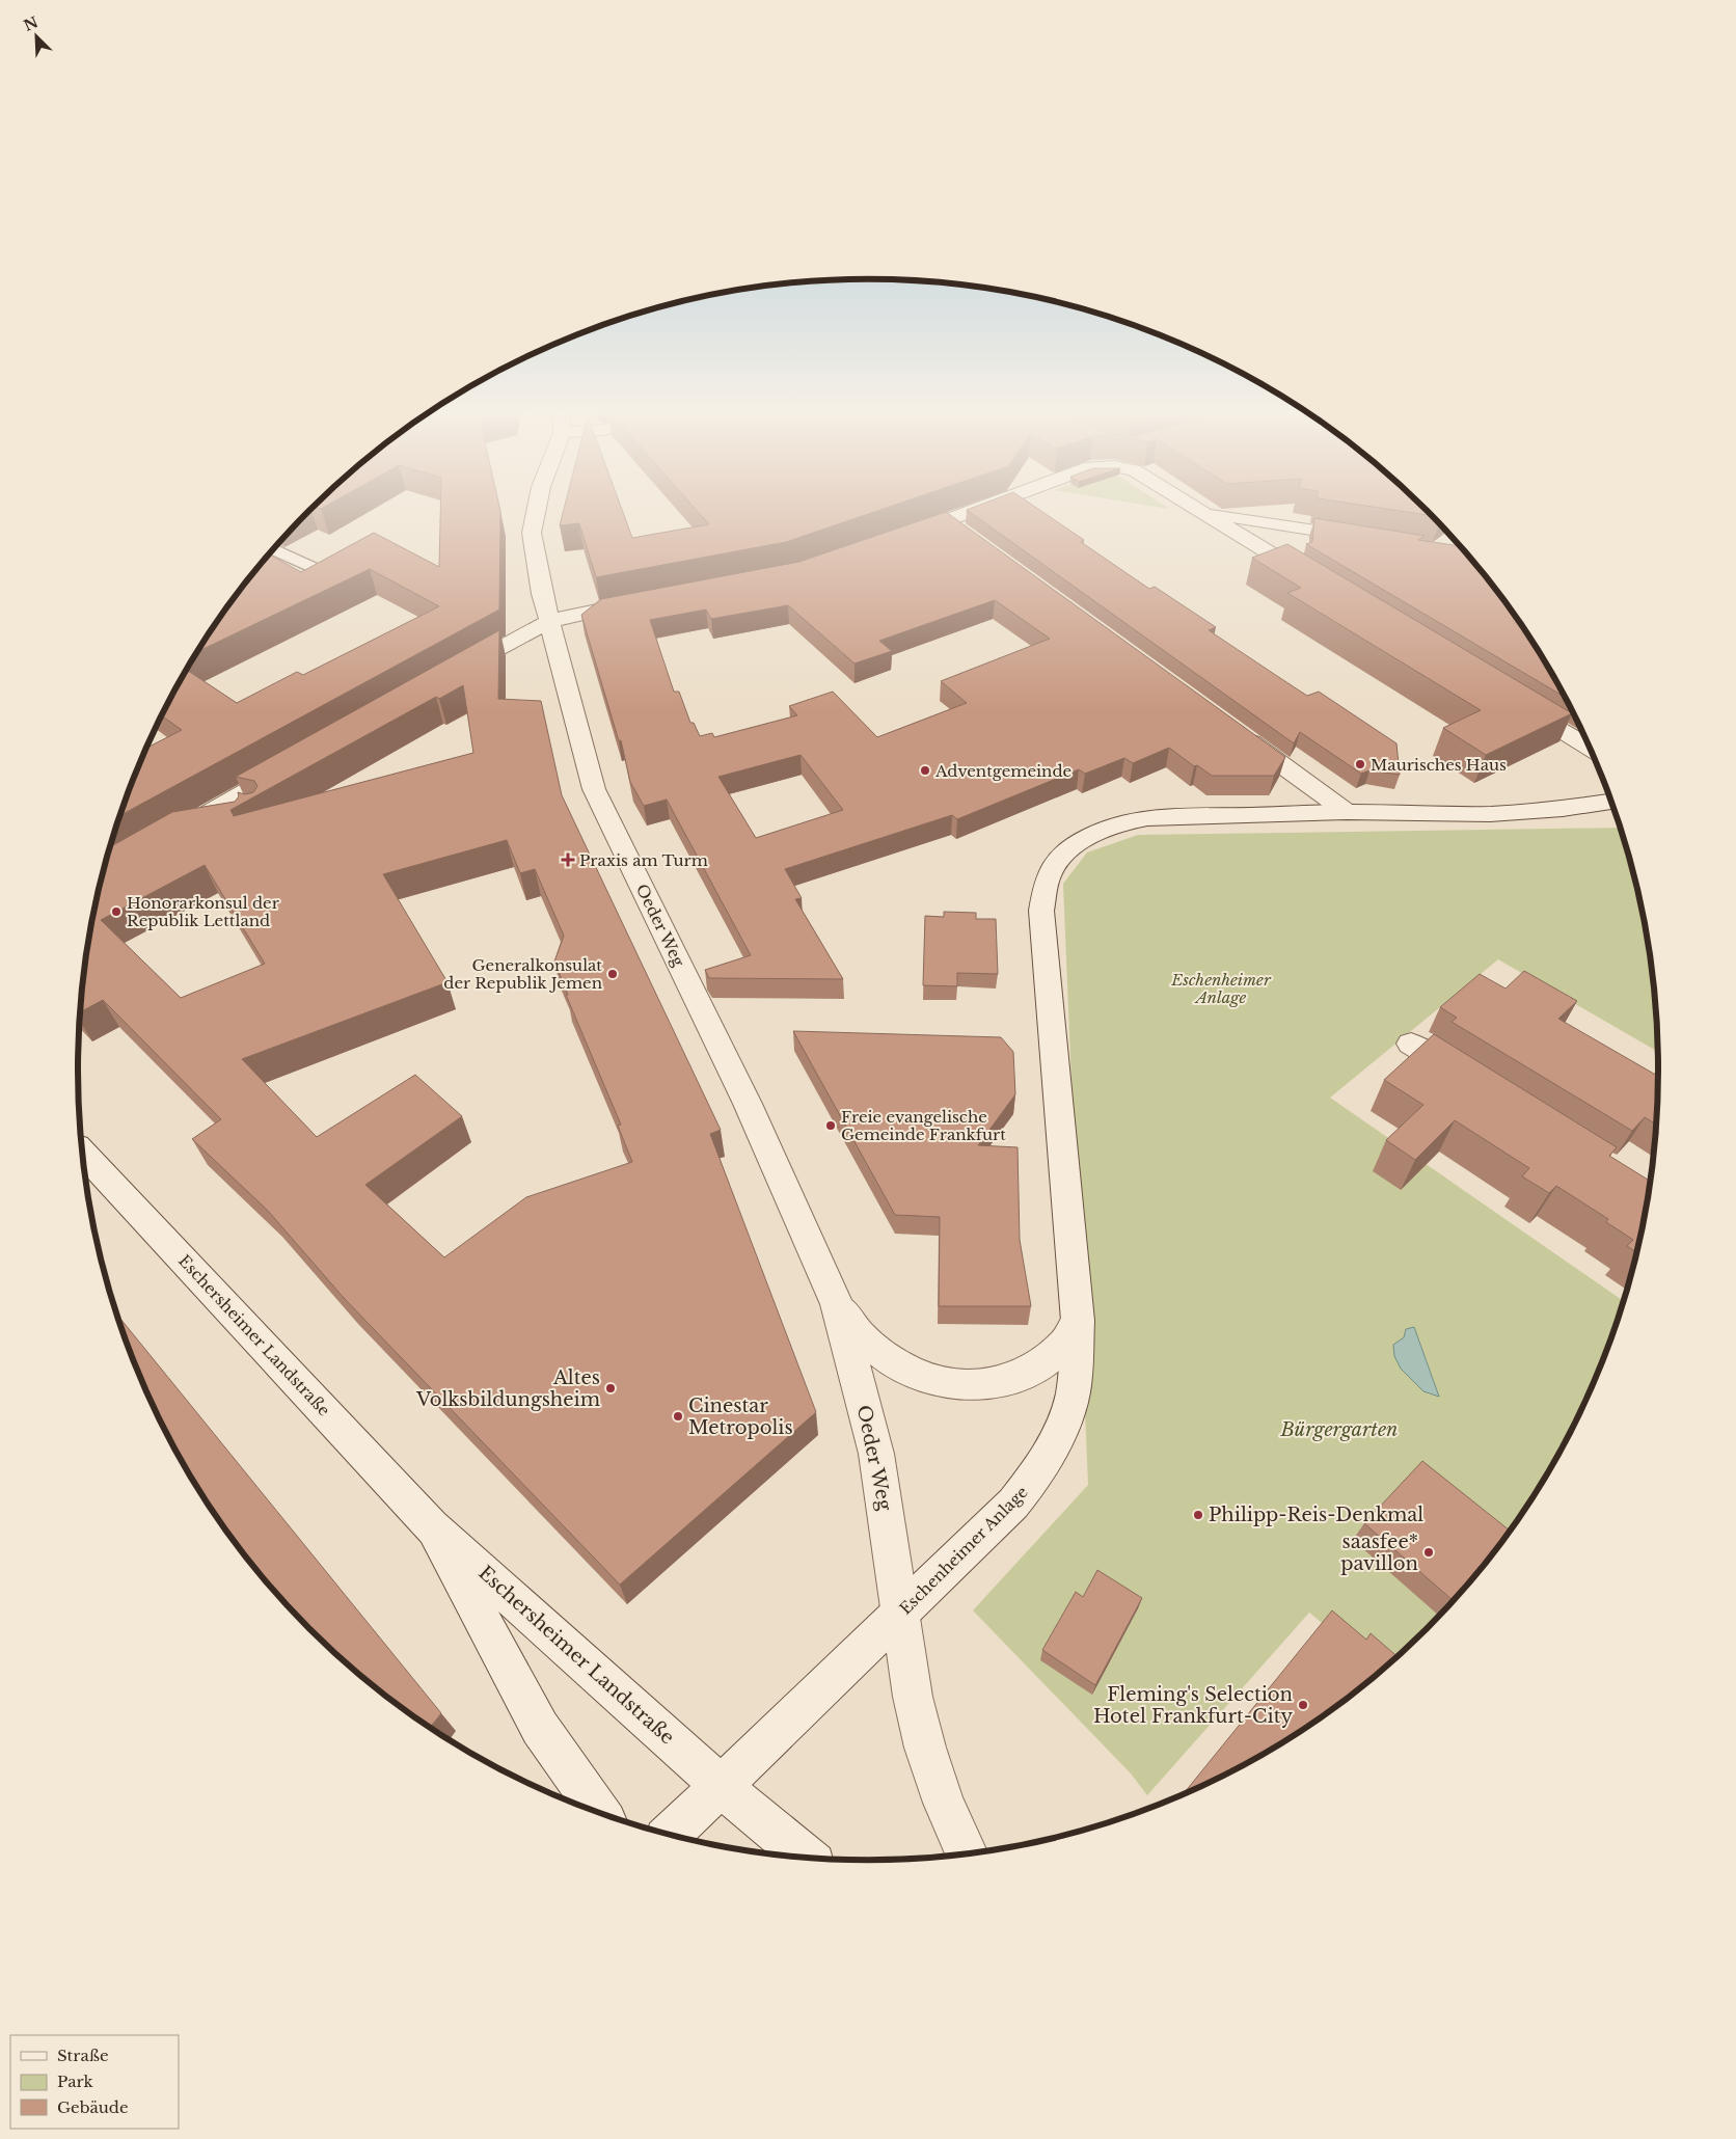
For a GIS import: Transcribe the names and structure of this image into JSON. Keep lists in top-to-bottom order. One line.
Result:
{"streets":{"street":["Oeder Weg","Eschersheimer Landstraße","Eschenheimer Anlage"]},"crossings":[["Oeder Weg","Eschenheimer Anlage"],["Eschersheimer Landstraße","Eschenheimer Anlage"]],"parks":["Eschenheimer Anlage","Bürgergarten"],"places":{"other":["Maurisches Haus","Adventgemeinde","Honorarkonsul der Republik Lettland","Generalkonsulat der Republik Jemen","Freie evangelische Gemeinde Frankfurt","Altes Volksbildungsheim","Cinestar Metropolis","Philipp-Reis-Denkmal","saasfee* pavillon","Fleming's Selection Hotel Frankfurt-City"],"health":["Praxis am Turm"]},"legend":["Straße","Park","Gebäude"],"north":"top left"}
